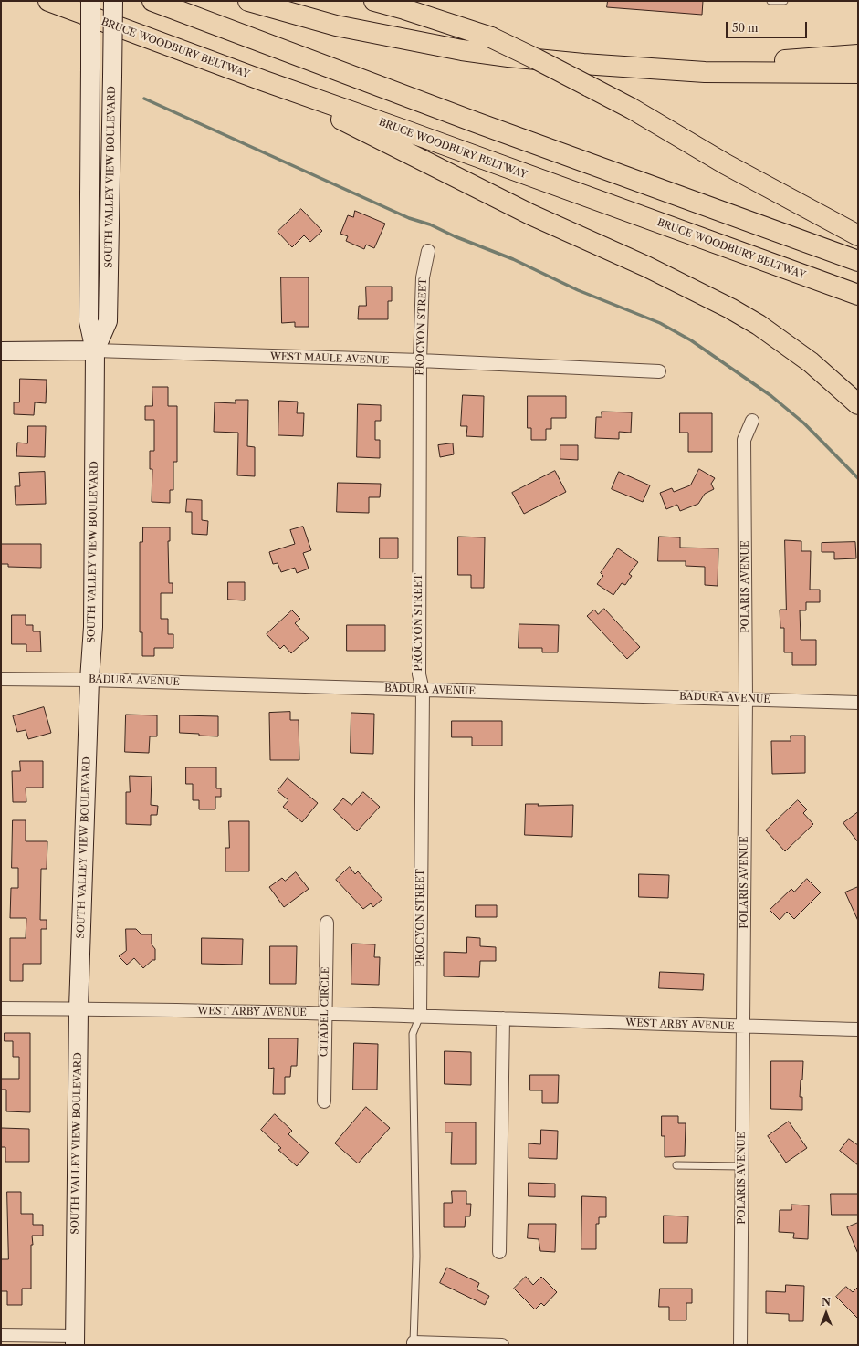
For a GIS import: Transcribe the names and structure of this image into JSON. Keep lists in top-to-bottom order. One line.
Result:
{"streets":{"highway":["BRUCE WOODBURY BELTWAY"],"main road":["SOUTH VALLEY VIEW BOULEVARD","WEST MAULE AVENUE"],"street":["PROCYON STREET","POLARIS AVENUE","BADURA AVENUE","WEST ARBY AVENUE","CITADEL CIRCLE"]},"crossings":[["SOUTH VALLEY VIEW BOULEVARD","WEST MAULE AVENUE"],["SOUTH VALLEY VIEW BOULEVARD","BADURA AVENUE"],["SOUTH VALLEY VIEW BOULEVARD","WEST ARBY AVENUE"],["PROCYON STREET","WEST MAULE AVENUE"],["PROCYON STREET","BADURA AVENUE"],["PROCYON STREET","WEST ARBY AVENUE"],["POLARIS AVENUE","BADURA AVENUE"],["POLARIS AVENUE","WEST ARBY AVENUE"],["WEST ARBY AVENUE","CITADEL CIRCLE"]],"scale_bar":"50 m","north":"top"}
